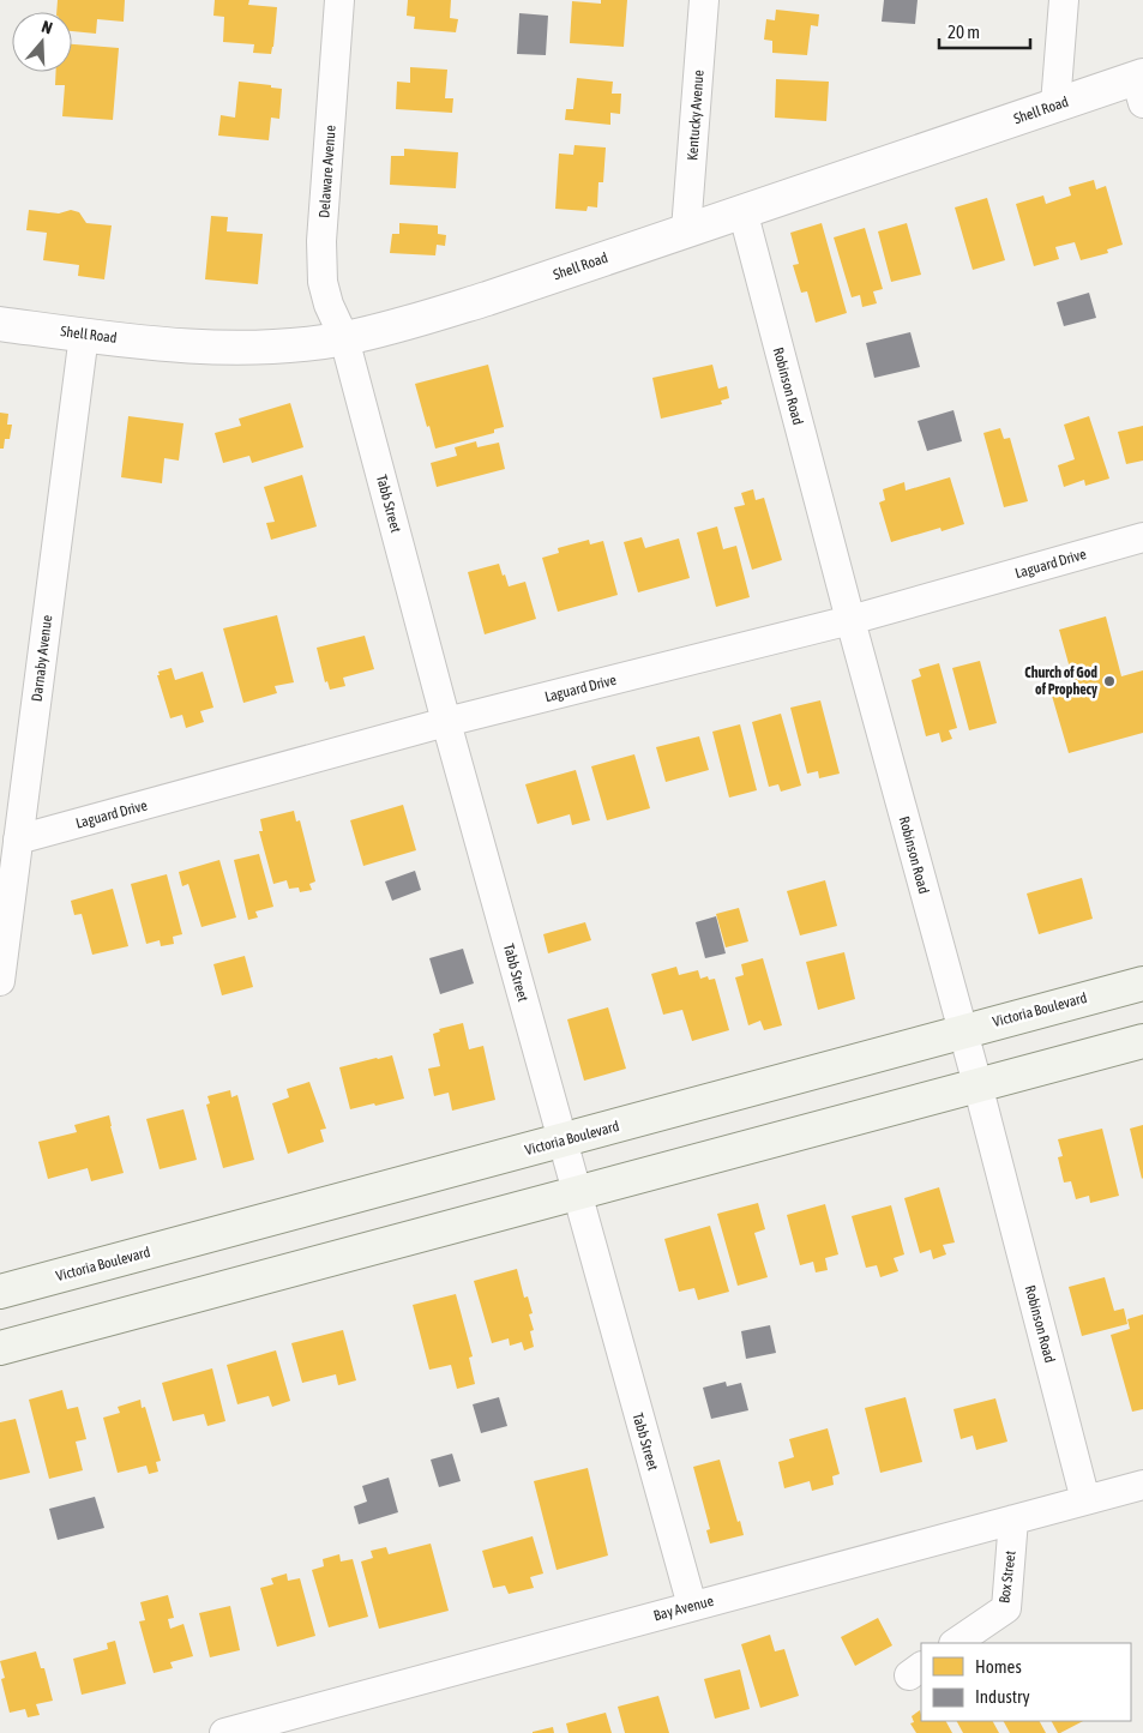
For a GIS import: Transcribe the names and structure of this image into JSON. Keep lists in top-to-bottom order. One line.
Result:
{"streets":{"main road":["Victoria Boulevard"],"street":["Shell Road","Kentucky Avenue","Delaware Avenue","Robinson Road","Tabb Street","Laguard Drive","Darnaby Avenue","Box Street","Bay Avenue"]},"crossings":[["Shell Road","Kentucky Avenue"],["Shell Road","Delaware Avenue"],["Shell Road","Robinson Road"],["Shell Road","Tabb Street"],["Shell Road","Darnaby Avenue"],["Delaware Avenue","Tabb Street"],["Robinson Road","Laguard Drive"],["Robinson Road","Victoria Boulevard"],["Robinson Road","Bay Avenue"],["Tabb Street","Laguard Drive"],["Tabb Street","Victoria Boulevard"],["Tabb Street","Bay Avenue"],["Laguard Drive","Darnaby Avenue"],["Box Street","Bay Avenue"]],"places":["Church of God of Prophecy"],"legend":["Homes","Industry"],"scale_bar":"20 m","north":"top"}
